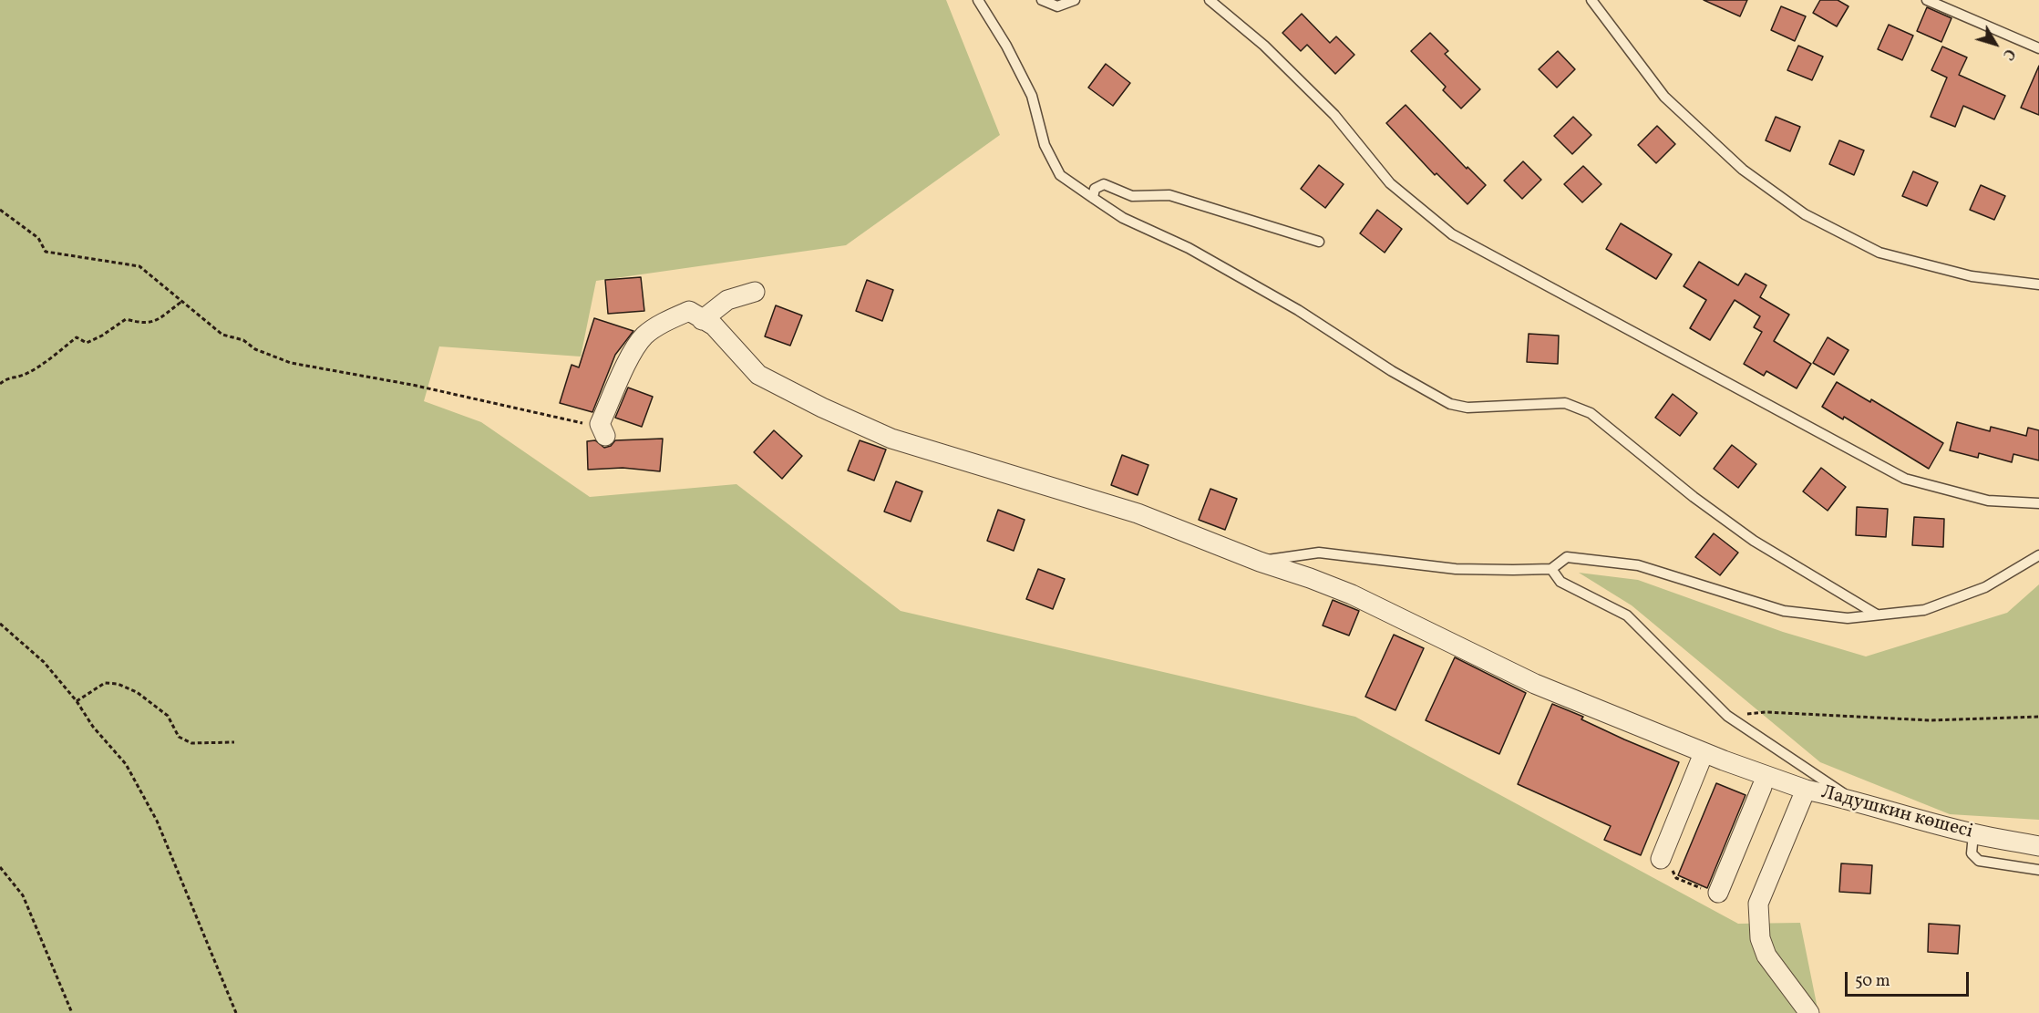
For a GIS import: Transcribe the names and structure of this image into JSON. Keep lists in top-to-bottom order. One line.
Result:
{"streets":{"street":["Ладушкин көшесі"]},"scale_bar":"50 m","north":"bottom right"}
